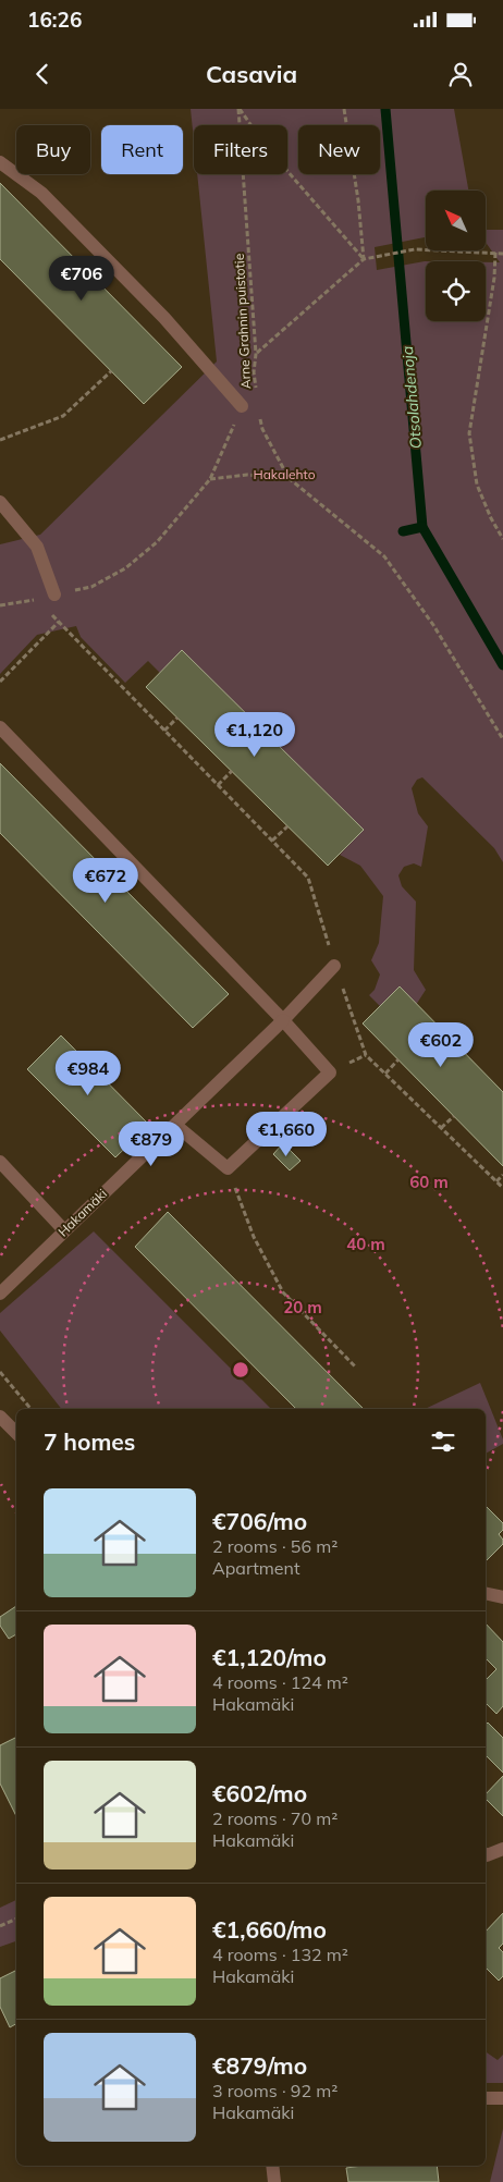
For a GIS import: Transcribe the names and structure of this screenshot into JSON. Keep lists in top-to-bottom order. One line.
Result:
{"streets":{"street":["Hakamäki"],"path":["Arne Grahnin puistotie"]},"water":["Otsolahdenoja"],"parks":["Hakalehto"],"north":"top left","page":{"status":"16:26","header":"Casavia","chip":["Buy","Rent","Filters","New"],"price":["€706","€1,120","€672","€602","€984","€1,660","€879"],"heading":"7 homes","list":[{"name":"€706/mo","note":"2 rooms · 56 m² · Apartment"},{"name":"€1,120/mo","note":"4 rooms · 124 m² · Hakamäki"},{"name":"€602/mo","note":"2 rooms · 70 m² · Hakamäki"},{"name":"€1,660/mo","note":"4 rooms · 132 m² · Hakamäki"},{"name":"€879/mo","note":"3 rooms · 92 m² · Hakamäki"}]},"rings":["60 m","40 m","20 m"]}
